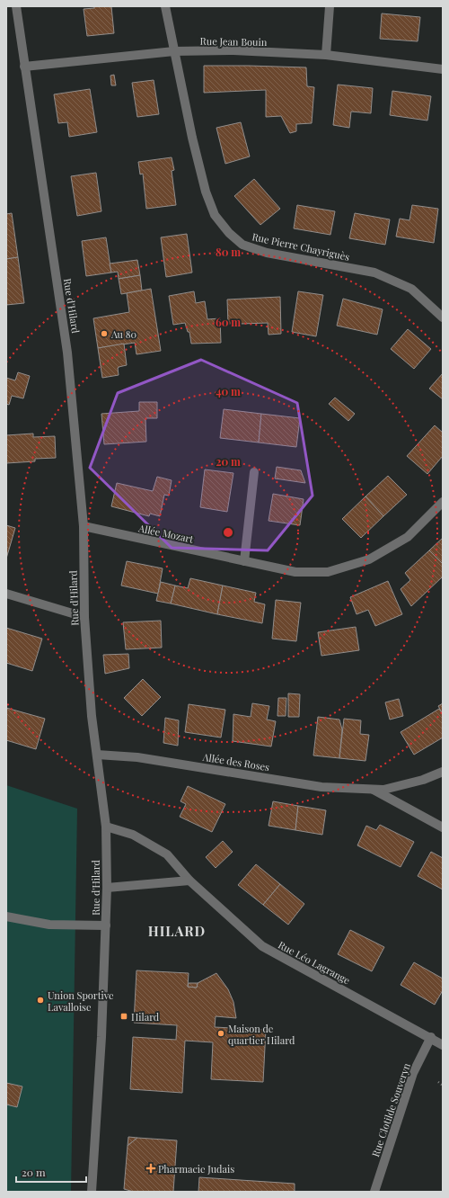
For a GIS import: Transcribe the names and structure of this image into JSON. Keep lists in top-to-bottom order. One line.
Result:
{"streets":{"street":["Rue Jean Bouin","Rue Pierre Chayriguès","Rue d'Hilard","Allée Mozart","Allée des Roses","Rue Léo Lagrange","Rue Clotilde Souveryn"]},"crossings":[["Rue Jean Bouin","Rue Pierre Chayriguès"],["Rue Jean Bouin","Rue d'Hilard"],["Rue d'Hilard","Allée Mozart"],["Rue d'Hilard","Allée des Roses"],["Rue d'Hilard","Rue Léo Lagrange"],["Rue Léo Lagrange","Rue Clotilde Souveryn"]],"districts":["HILARD"],"places":{"other":["Au 80","Union Sportive Lavalloise","Maison de quartier Hilard"],"transit":["Hilard"],"health":["Pharmacie Judais"]},"scale_bar":"20 m","rings":["80 m","60 m","40 m","20 m"]}
